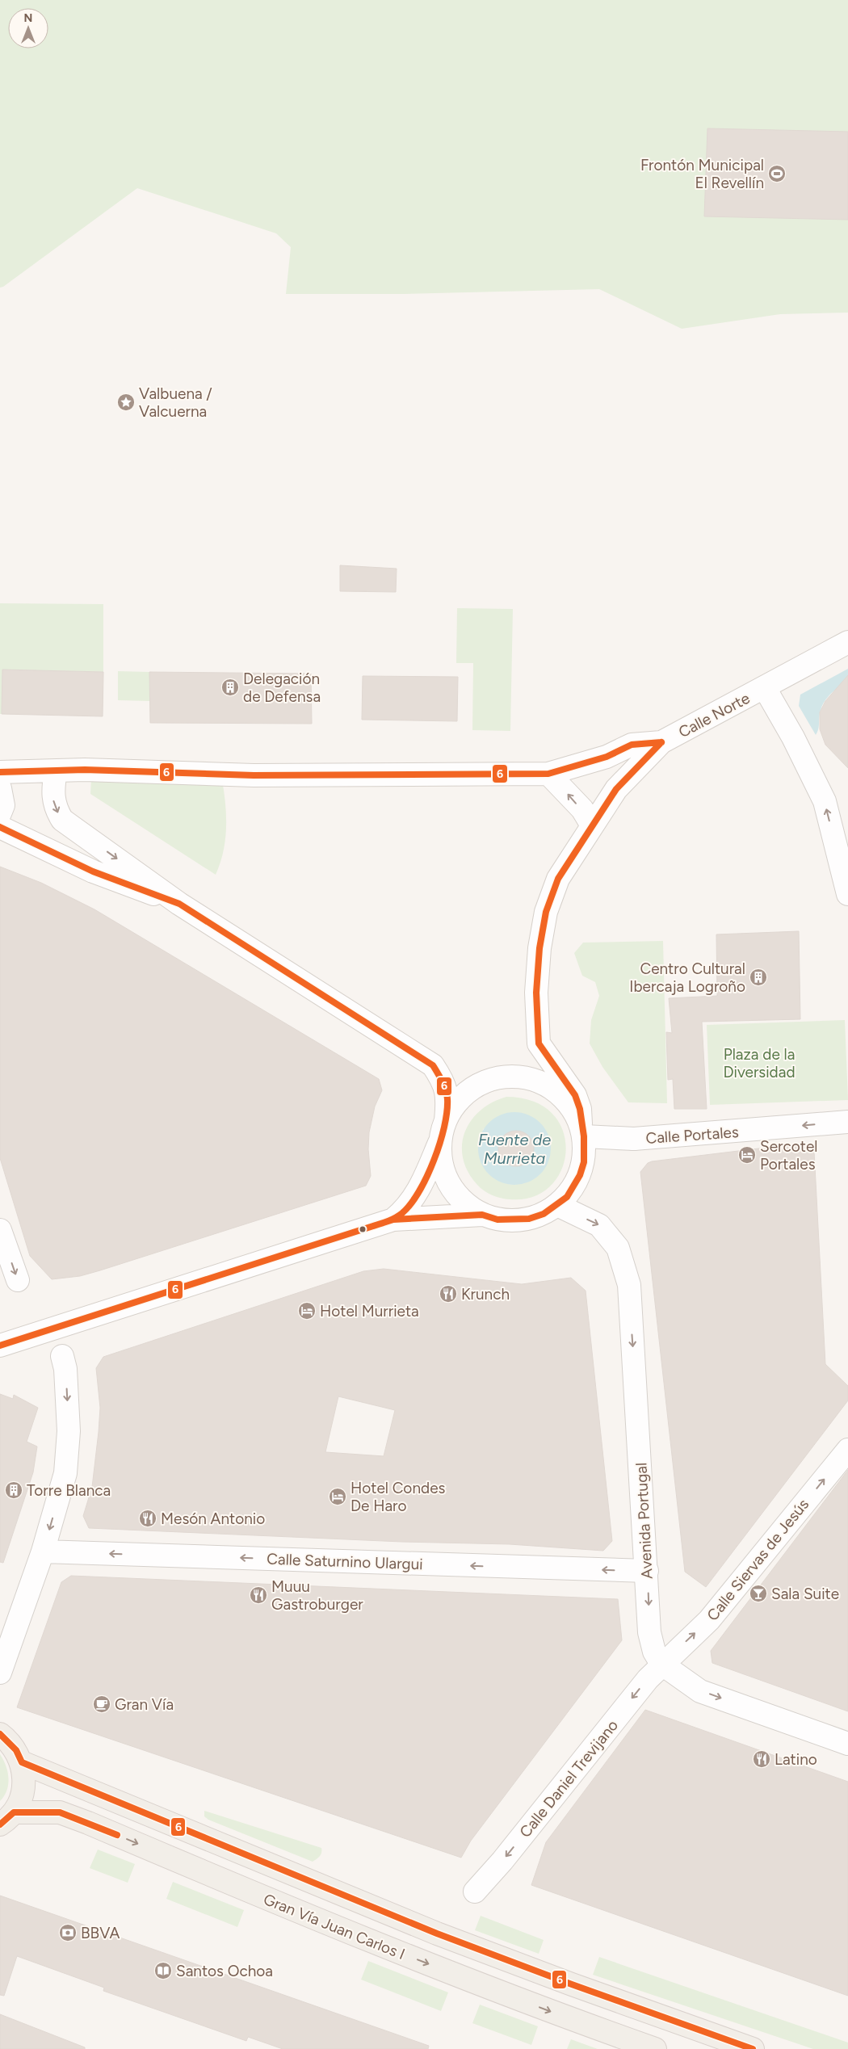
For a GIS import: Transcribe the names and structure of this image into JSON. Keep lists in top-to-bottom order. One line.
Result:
{"streets":{"main road":["Calle Norte","Calle Portales","Avenida Portugal","Calle Siervas de Jesús","Calle Saturnino Ulargui","Calle Daniel Trevijano","Gran Vía Juan Carlos I"]},"crossings":[["Calle Norte","Calle Portales"],["Calle Norte","Avenida Portugal"],["Avenida Portugal","Calle Siervas de Jesús"],["Avenida Portugal","Calle Saturnino Ulargui"],["Avenida Portugal","Calle Daniel Trevijano"],["Calle Siervas de Jesús","Calle Daniel Trevijano"]],"one_way":["Calle Portales","Avenida Portugal","Calle Siervas de Jesús","Calle Saturnino Ulargui","Calle Daniel Trevijano"],"water":["Fuente de Murrieta"],"parks":["Plaza de la Diversidad"],"places":{"sports":["Frontón Municipal El Revellín"],"place":["Valbuena / Valcuerna"],"building":["Delegación de Defensa","Centro Cultural Ibercaja Logroño","Torre Blanca"],"hotel":["Sercotel Portales","Hotel Murrieta","Hotel Condes De Haro"],"restaurant":["Krunch","Mesón Antonio","Muuu Gastroburger","Latino"],"bar":["Sala Suite"],"cafe":["Gran Vía"],"bank":["BBVA"],"library":["Santos Ochoa"]},"lines":["transit line 6"],"north":"top"}
